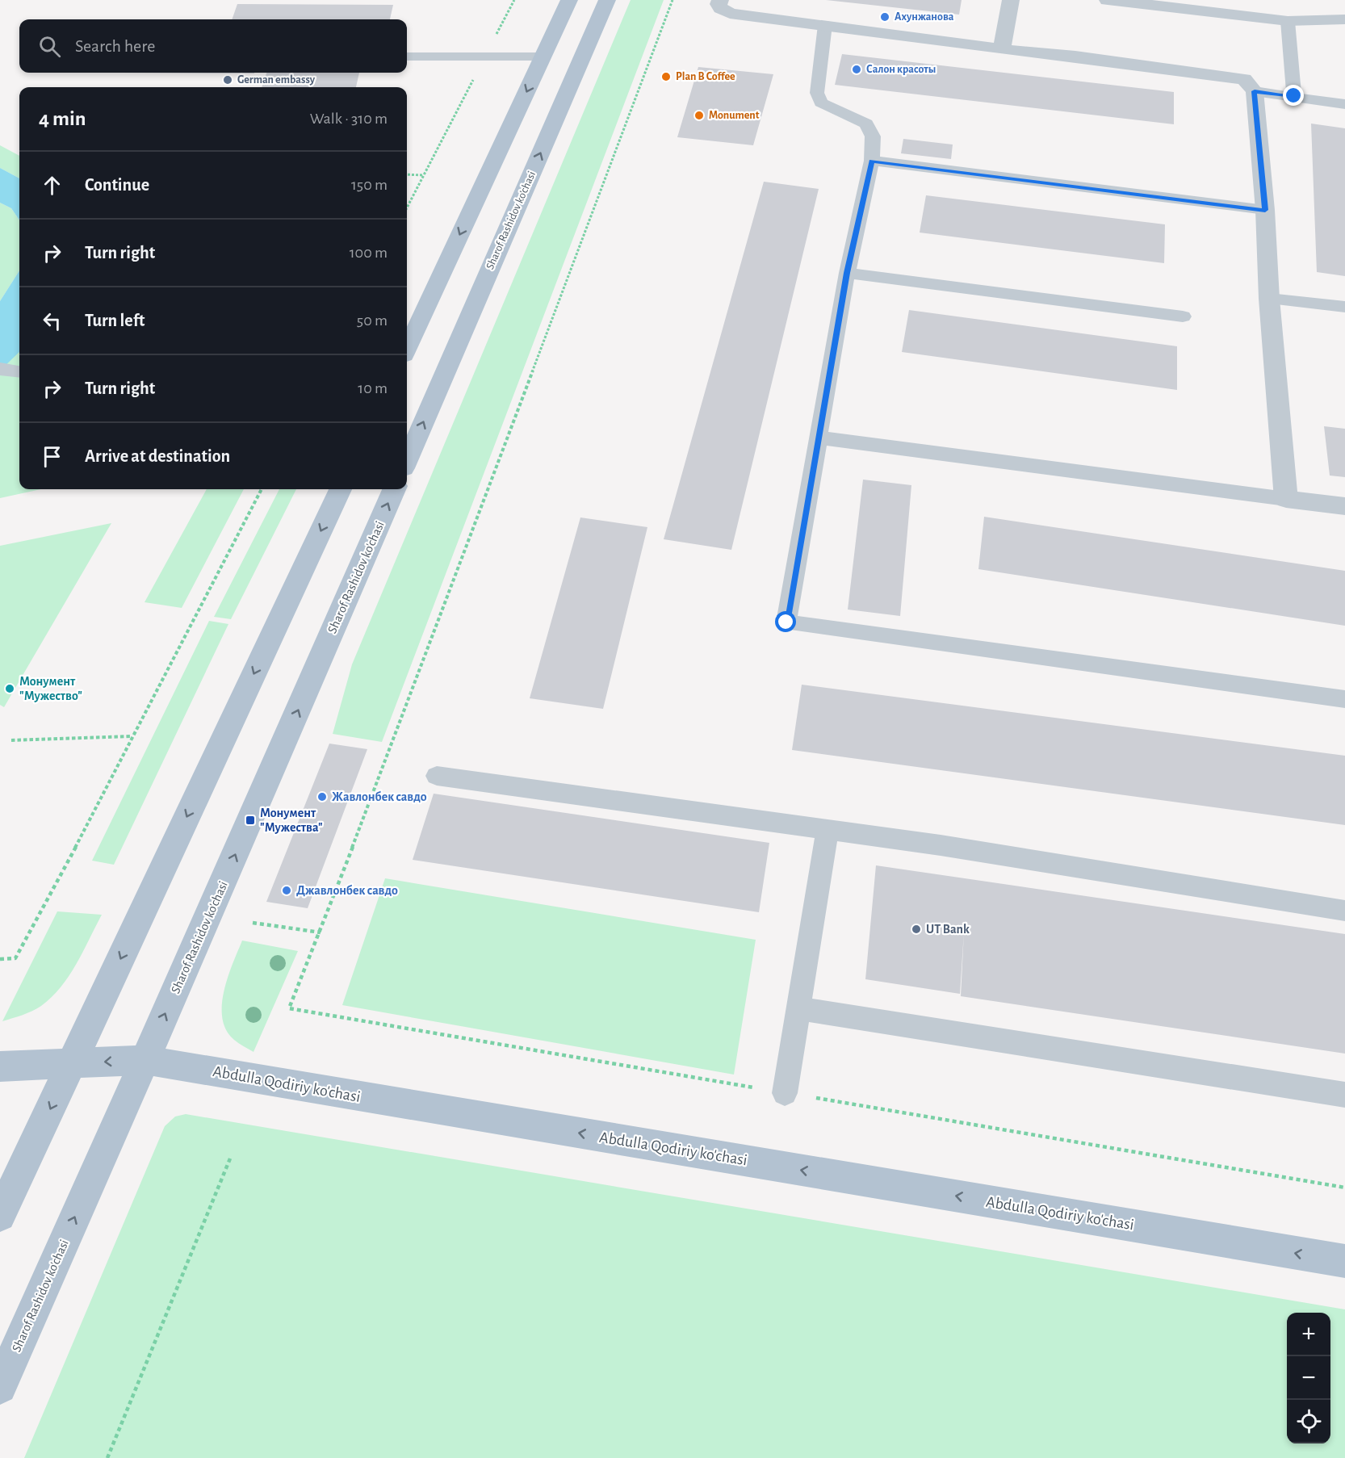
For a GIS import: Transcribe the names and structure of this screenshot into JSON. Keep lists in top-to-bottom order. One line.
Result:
{"streets":{"main road":["Sharof Rashidov ko'chasi","Abdulla Qodiriy ko'chasi"]},"crossings":[["Sharof Rashidov ko'chasi","Abdulla Qodiriy ko'chasi"]],"one_way":["Abdulla Qodiriy ko'chasi"],"places":{"other":["Ахунжанова","Салон красоты","Plan B Coffee","German embassy","Monument","Монумент \"Мужество\"","Жавлонбек савдо","Джавлонбек савдо","UT Bank"],"transit":["Монумент \"Мужества\""]},"page":{"search":"Search here","heading":["4 min","Walk · 310 m"],"list":[["Continue","150 m"],["Turn right","100 m"],["Turn left","50 m"],["Turn right","10 m"],"Arrive at destination"],"map_buttons":["+","−"]}}
